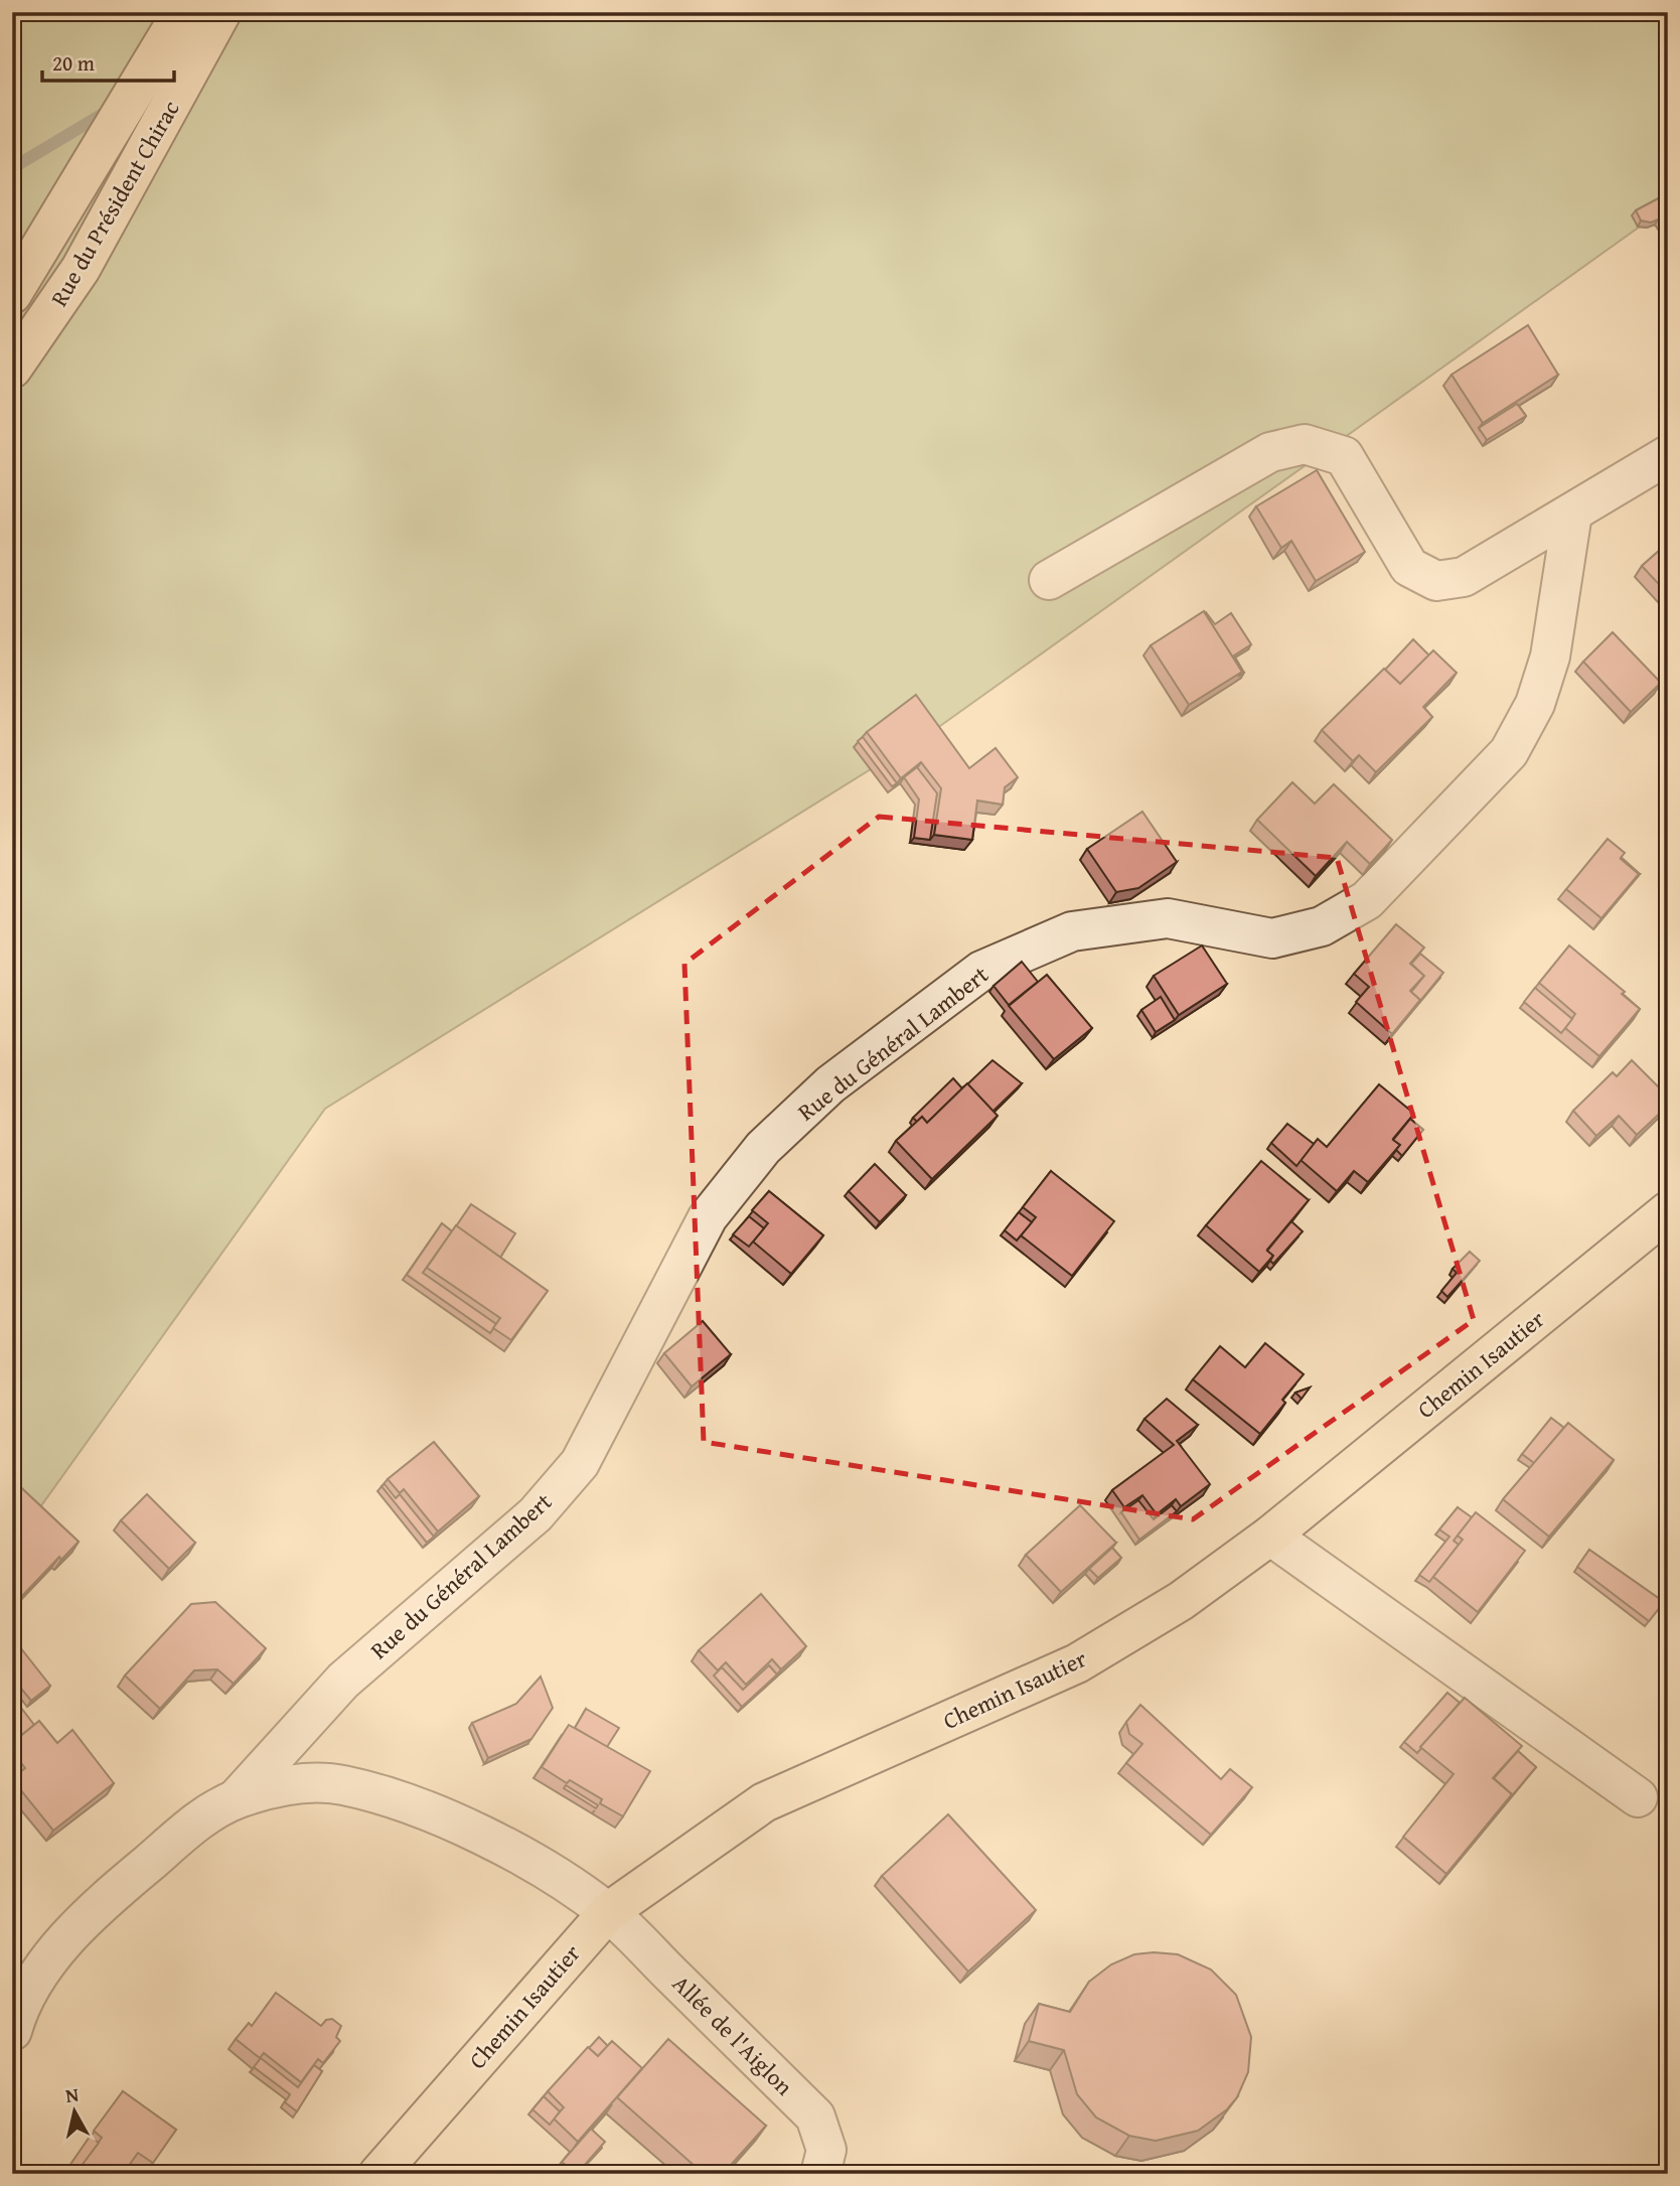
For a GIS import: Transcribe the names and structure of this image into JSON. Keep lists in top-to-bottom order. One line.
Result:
{"streets":{"main road":["Rue du Président Chirac","Chemin Isautier"],"street":["Rue du Général Lambert","Allée de l'Aiglon"]},"crossings":[["Rue du Général Lambert","Chemin Isautier"],["Rue du Général Lambert","Allée de l'Aiglon"],["Chemin Isautier","Allée de l'Aiglon"]],"scale_bar":"20 m","north":"top"}
